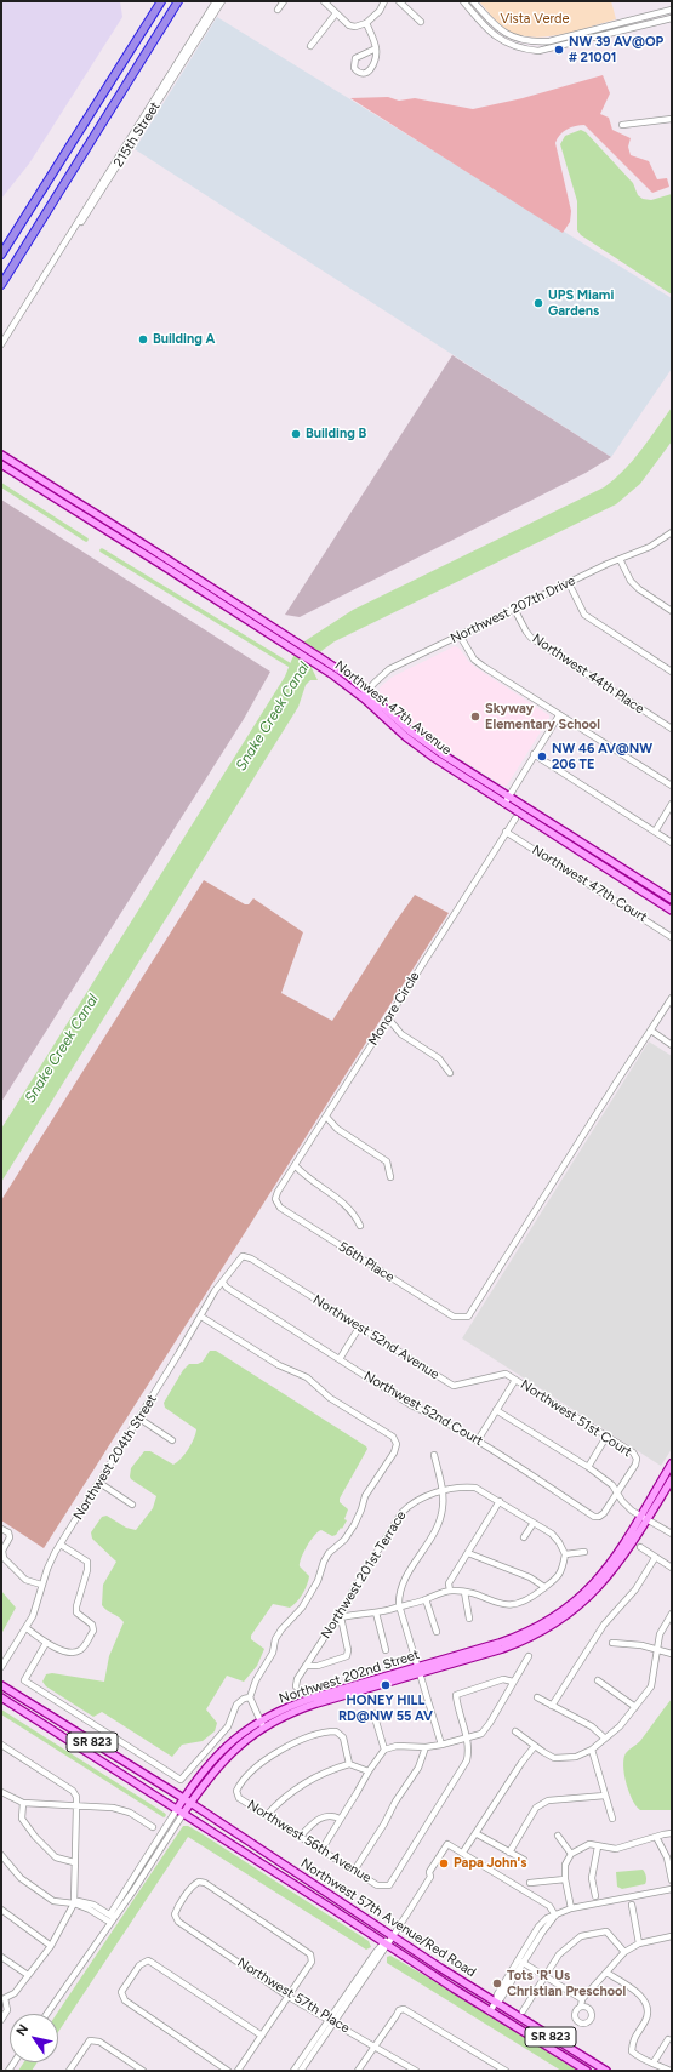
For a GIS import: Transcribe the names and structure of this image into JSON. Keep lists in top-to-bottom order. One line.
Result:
{"streets":{"main road":["Northwest 47th Avenue","Northwest 202nd Street","SR 823","Northwest 57th Avenue/Red Road"],"street":["215th Street","Northwest 207th Drive","Northwest 44th Place","Northwest 47th Court","Monore Circle","56th Place","Northwest 52nd Avenue","Northwest 52nd Court","Northwest 51st Court","Northwest 204th Street","Northwest 201st Terrace","Northwest 56th Avenue","Northwest 57th Place"]},"crossings":[["Northwest 207th Drive","Northwest 44th Place"],["Northwest 207th Drive","Northwest 47th Avenue"],["Northwest 47th Court","Monore Circle"],["Monore Circle","56th Place"],["Northwest 52nd Avenue","Northwest 51st Court"],["Northwest 52nd Avenue","Northwest 204th Street"],["Northwest 52nd Court","Northwest 51st Court"],["Northwest 52nd Court","Northwest 204th Street"],["Northwest 202nd Street","SR 823"],["Northwest 202nd Street","Northwest 57th Avenue/Red Road"],["SR 823","Northwest 57th Avenue/Red Road"]],"water":["Snake Creek Canal"],"parks":["Vista Verde"],"places":["NW 39 AV@OP # 21001","UPS Miami Gardens","Building A","Building B","Skyway Elementary School","NW 46 AV@NW 206 TE","HONEY HILL RD@NW 55 AV","Papa John's","Tots 'R' Us Christian Preschool"],"north":"top left"}
